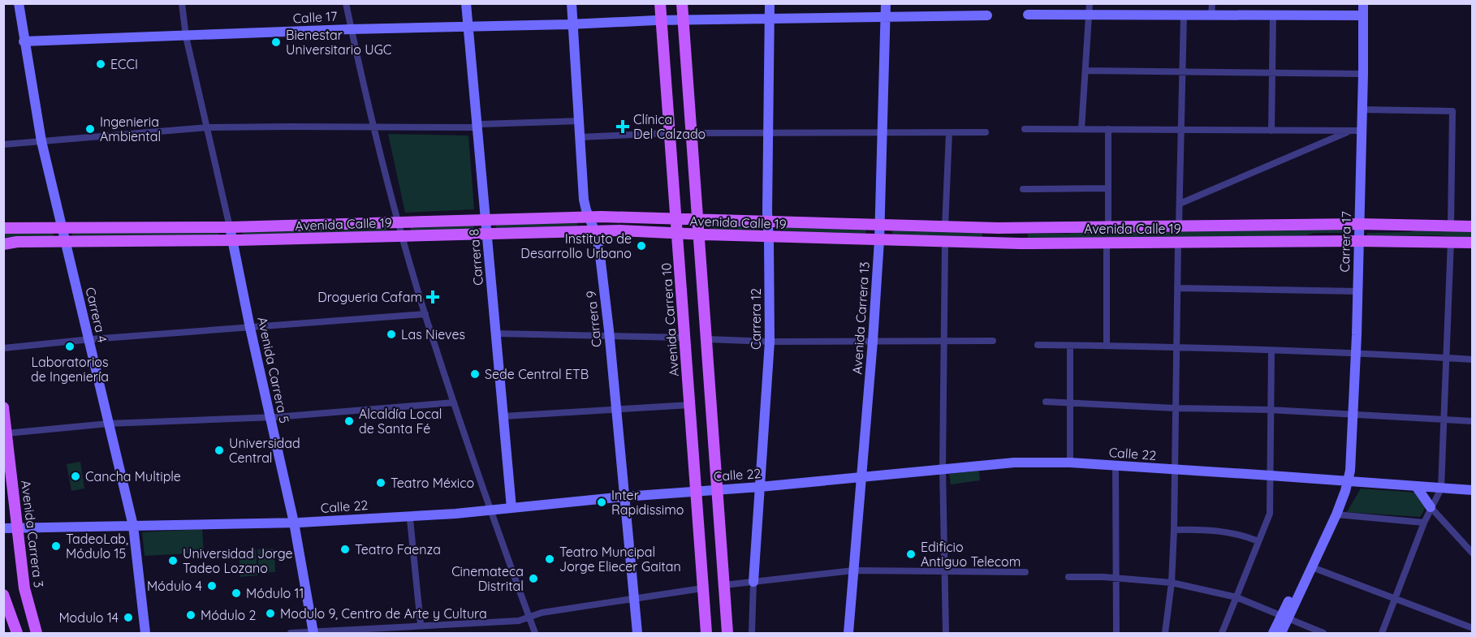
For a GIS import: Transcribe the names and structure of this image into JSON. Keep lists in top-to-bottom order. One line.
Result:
{"streets":{"main road":["Avenida Calle 19","Avenida Carrera 10","Avenida Carrera 3"],"street":["Calle 17","Carrera 17","Carrera 8","Carrera 4","Avenida Carrera 13","Carrera 9","Carrera 12","Avenida Carrera 5","Calle 22"]},"crossings":[["Calle 17","Carrera 8"],["Calle 17","Carrera 4"],["Calle 17","Avenida Carrera 13"],["Calle 17","Carrera 9"],["Calle 17","Carrera 12"],["Calle 17","Avenida Carrera 10"],["Avenida Calle 19","Carrera 17"],["Avenida Calle 19","Carrera 8"],["Avenida Calle 19","Carrera 4"],["Avenida Calle 19","Avenida Carrera 13"],["Avenida Calle 19","Carrera 9"],["Avenida Calle 19","Carrera 12"],["Avenida Calle 19","Avenida Carrera 10"],["Avenida Calle 19","Avenida Carrera 5"],["Carrera 17","Calle 22"],["Carrera 8","Calle 22"],["Carrera 4","Calle 22"],["Avenida Carrera 13","Calle 22"],["Carrera 9","Calle 22"],["Carrera 12","Calle 22"],["Avenida Carrera 10","Calle 22"],["Avenida Carrera 5","Calle 22"],["Calle 22","Avenida Carrera 3"]],"places":{"other":["Bienestar Universitario UGC","ECCI","Ingenieria Ambiental","Instituto de Desarrollo Urbano","Las Nieves","Laboratorios de Ingeniería","Sede Central ETB","Alcaldía Local de Santa Fé","Universidad Central","Cancha Multiple","Teatro México","Inter Rapidissimo","TadeoLab, Módulo 15","Teatro Faenza","Edificio Antiguo Telecom","Teatro Muncipal Jorge Eliecer Gaitan","Universidad Jorge Tadeo Lozano","Cinemateca Distrital","Módulo 4","Módulo 11","Modulo 9, Centro de Arte y Cultura","Módulo 2","Modulo 14"],"health":["Clínica Del Calzado","Drogueria Cafam"]}}
